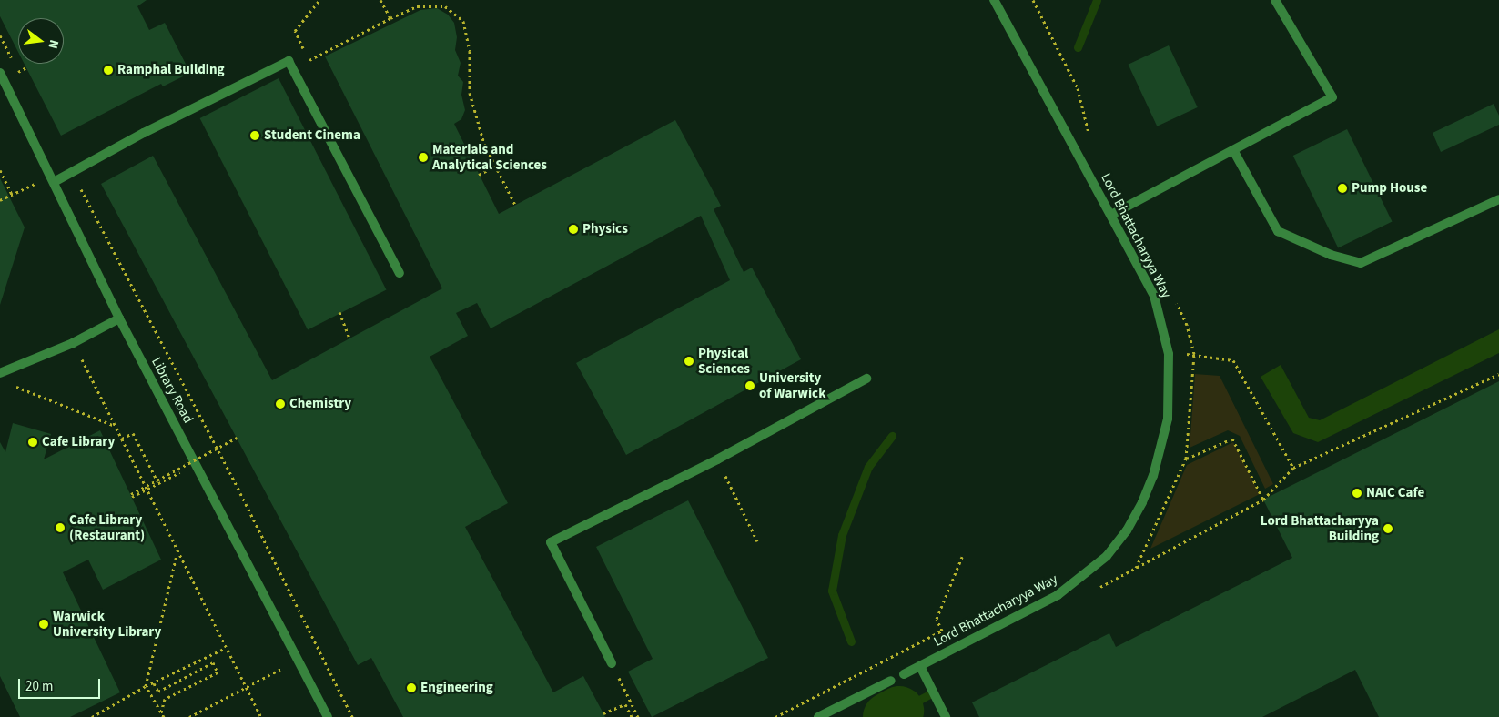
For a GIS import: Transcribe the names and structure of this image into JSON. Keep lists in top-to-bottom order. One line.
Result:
{"streets":{"street":["Lord Bhattacharyya Way","Library Road"]},"places":["Ramphal Building","Student Cinema","Materials and Analytical Sciences","Pump House","Physics","Physical Sciences","University of Warwick","Chemistry","Cafe Library","NAIC Cafe","Cafe Library (Restaurant)","Lord Bhattacharyya Building","Warwick University Library","Engineering"],"scale_bar":"20 m","north":"right"}
